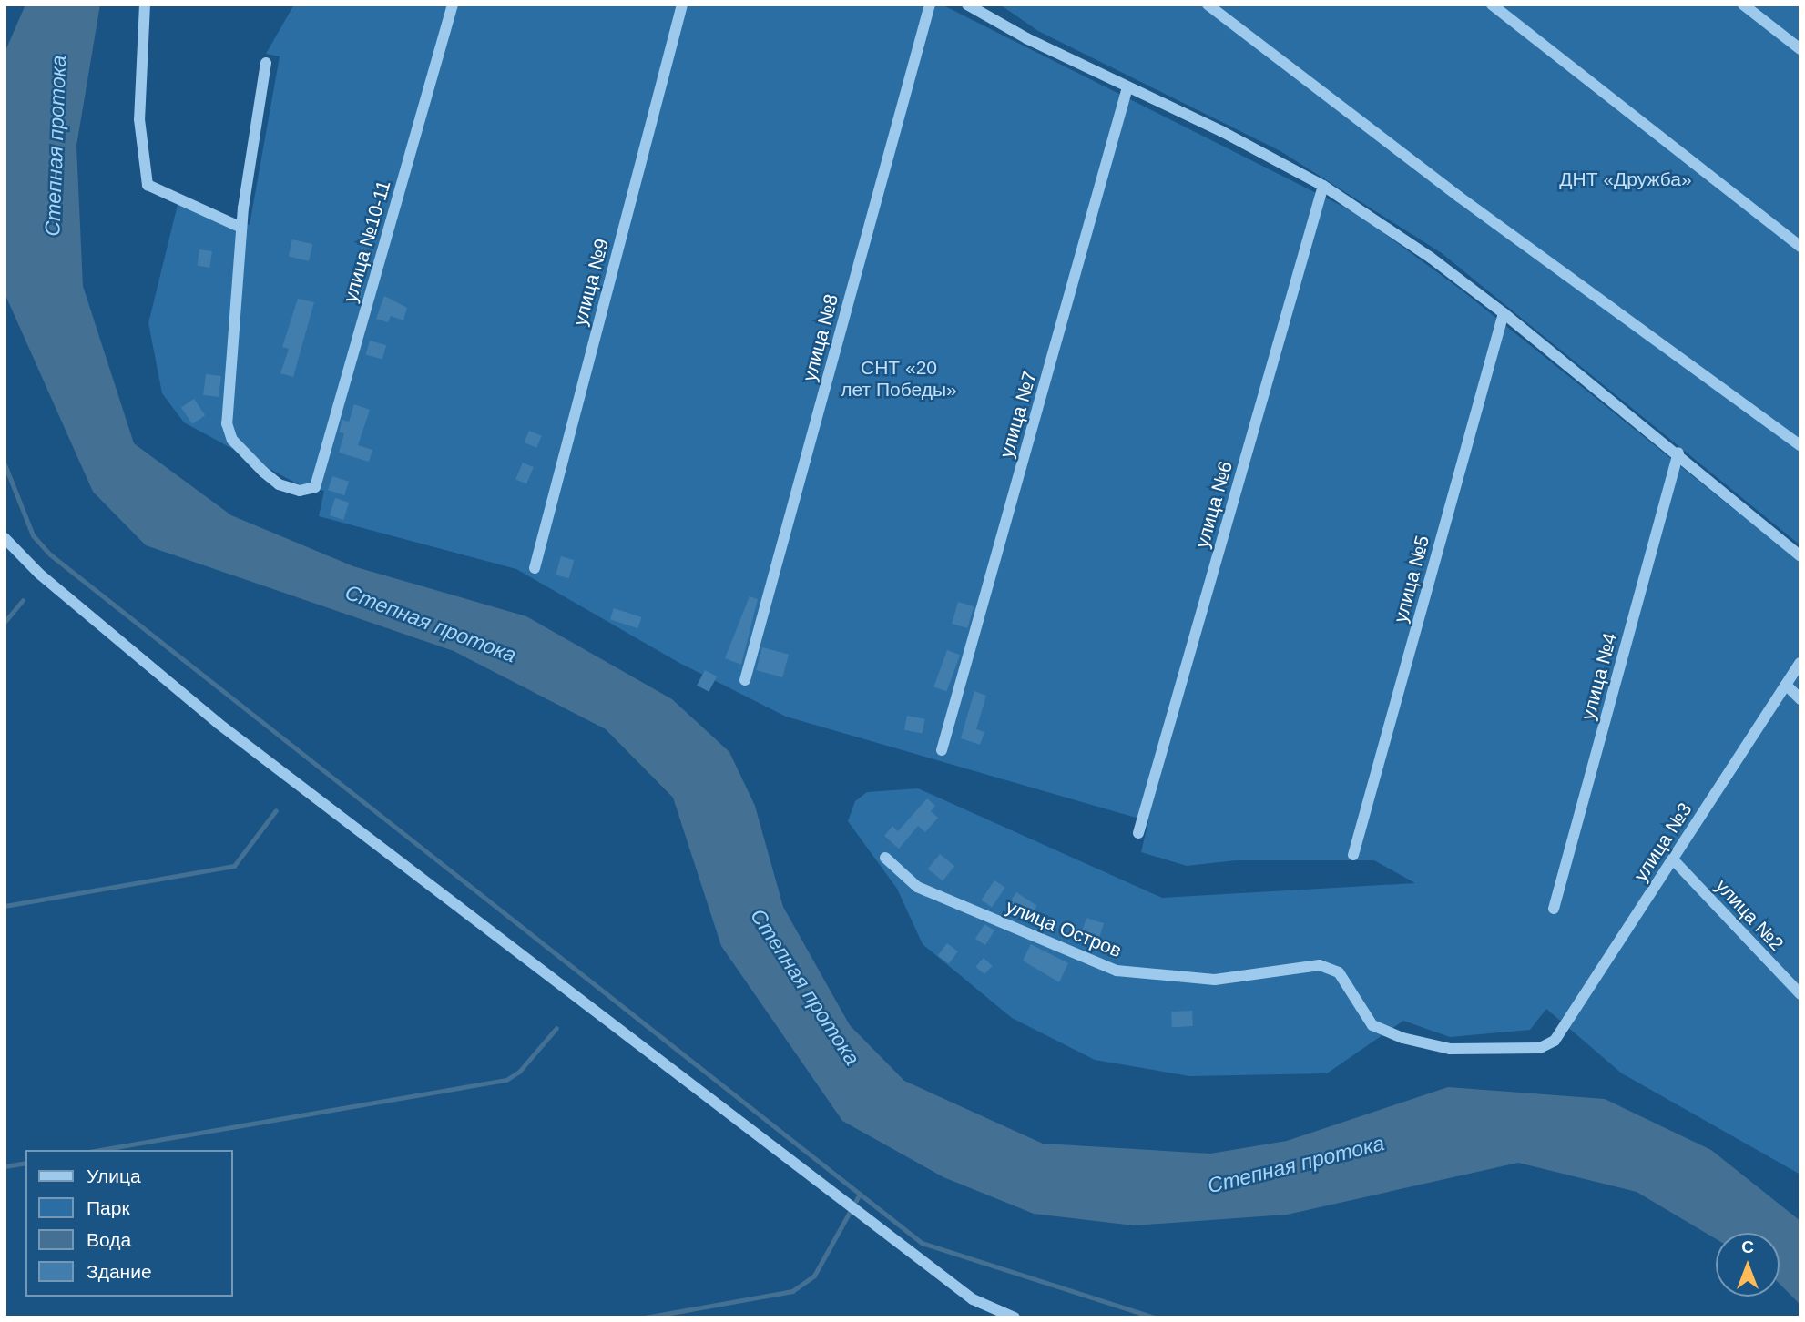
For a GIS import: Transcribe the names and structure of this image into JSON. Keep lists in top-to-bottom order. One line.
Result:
{"streets":{"street":["улица №10-11","улица №9","улица №8","улица №7","улица №6","улица №5","улица №4","улица №3","улица №2","улица Остров"]},"crossings":[["улица №3","улица №2"],["улица №3","улица Остров"]],"water":["Степная протока"],"parks":["ДНТ «Дружба»","СНТ «20 лет Победы»"],"legend":["Улица","Парк","Вода","Здание"],"north":"top"}
